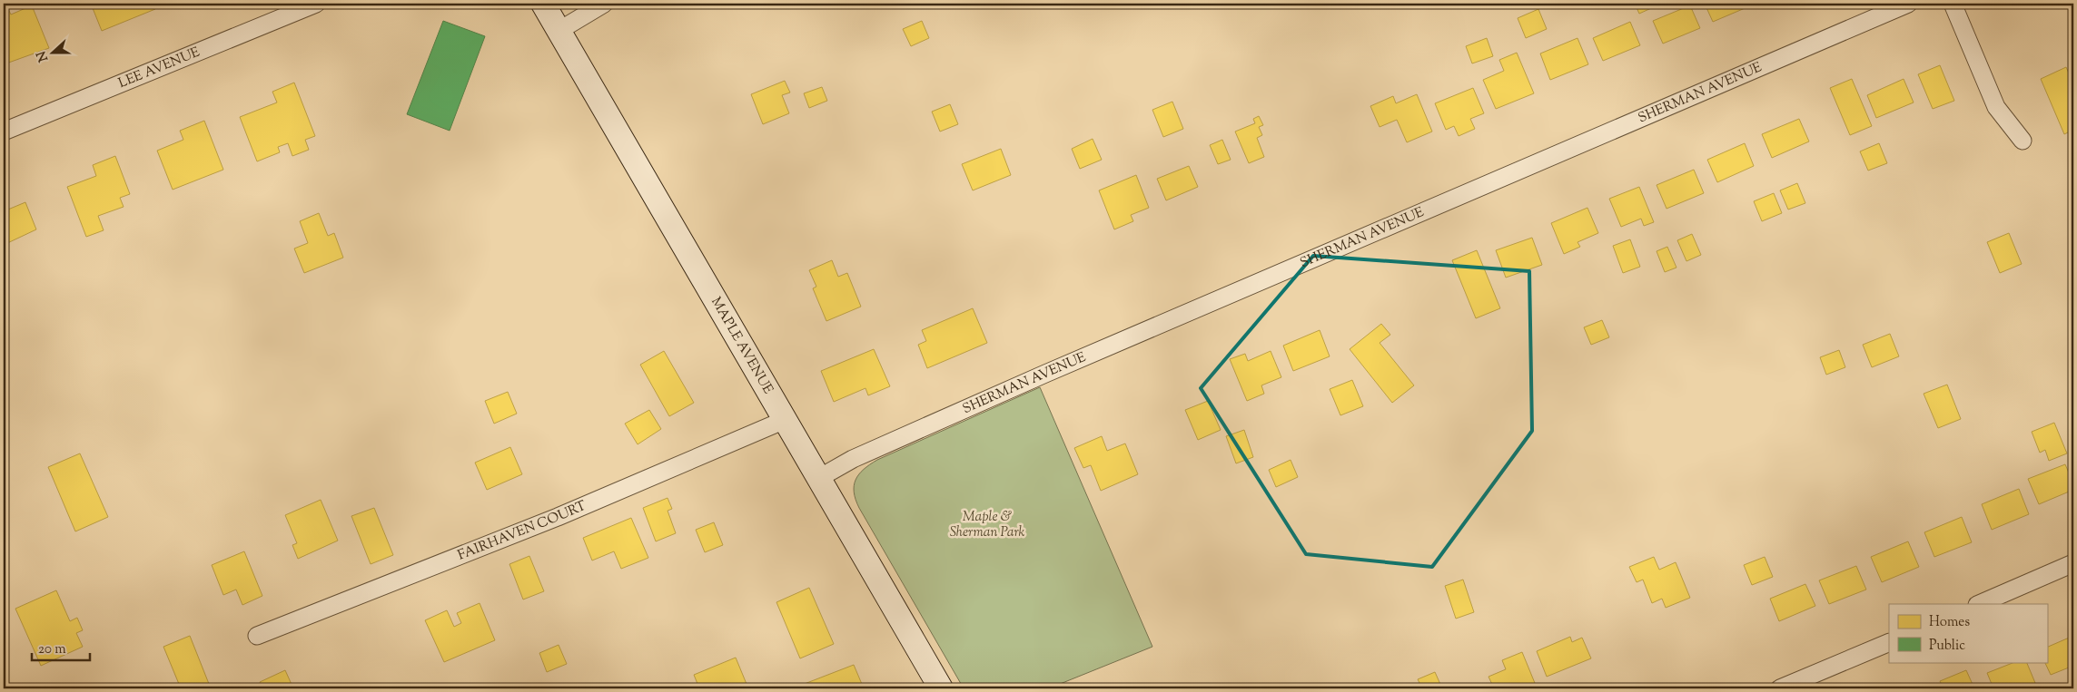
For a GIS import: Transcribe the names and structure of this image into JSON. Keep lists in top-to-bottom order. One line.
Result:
{"streets":{"main road":["MAPLE AVENUE"],"street":["LEE AVENUE","SHERMAN AVENUE","FAIRHAVEN COURT"]},"crossings":[["SHERMAN AVENUE","MAPLE AVENUE"],["MAPLE AVENUE","FAIRHAVEN COURT"]],"parks":["Maple & Sherman Park"],"legend":["Homes","Public"],"scale_bar":"20 m","north":"left"}
